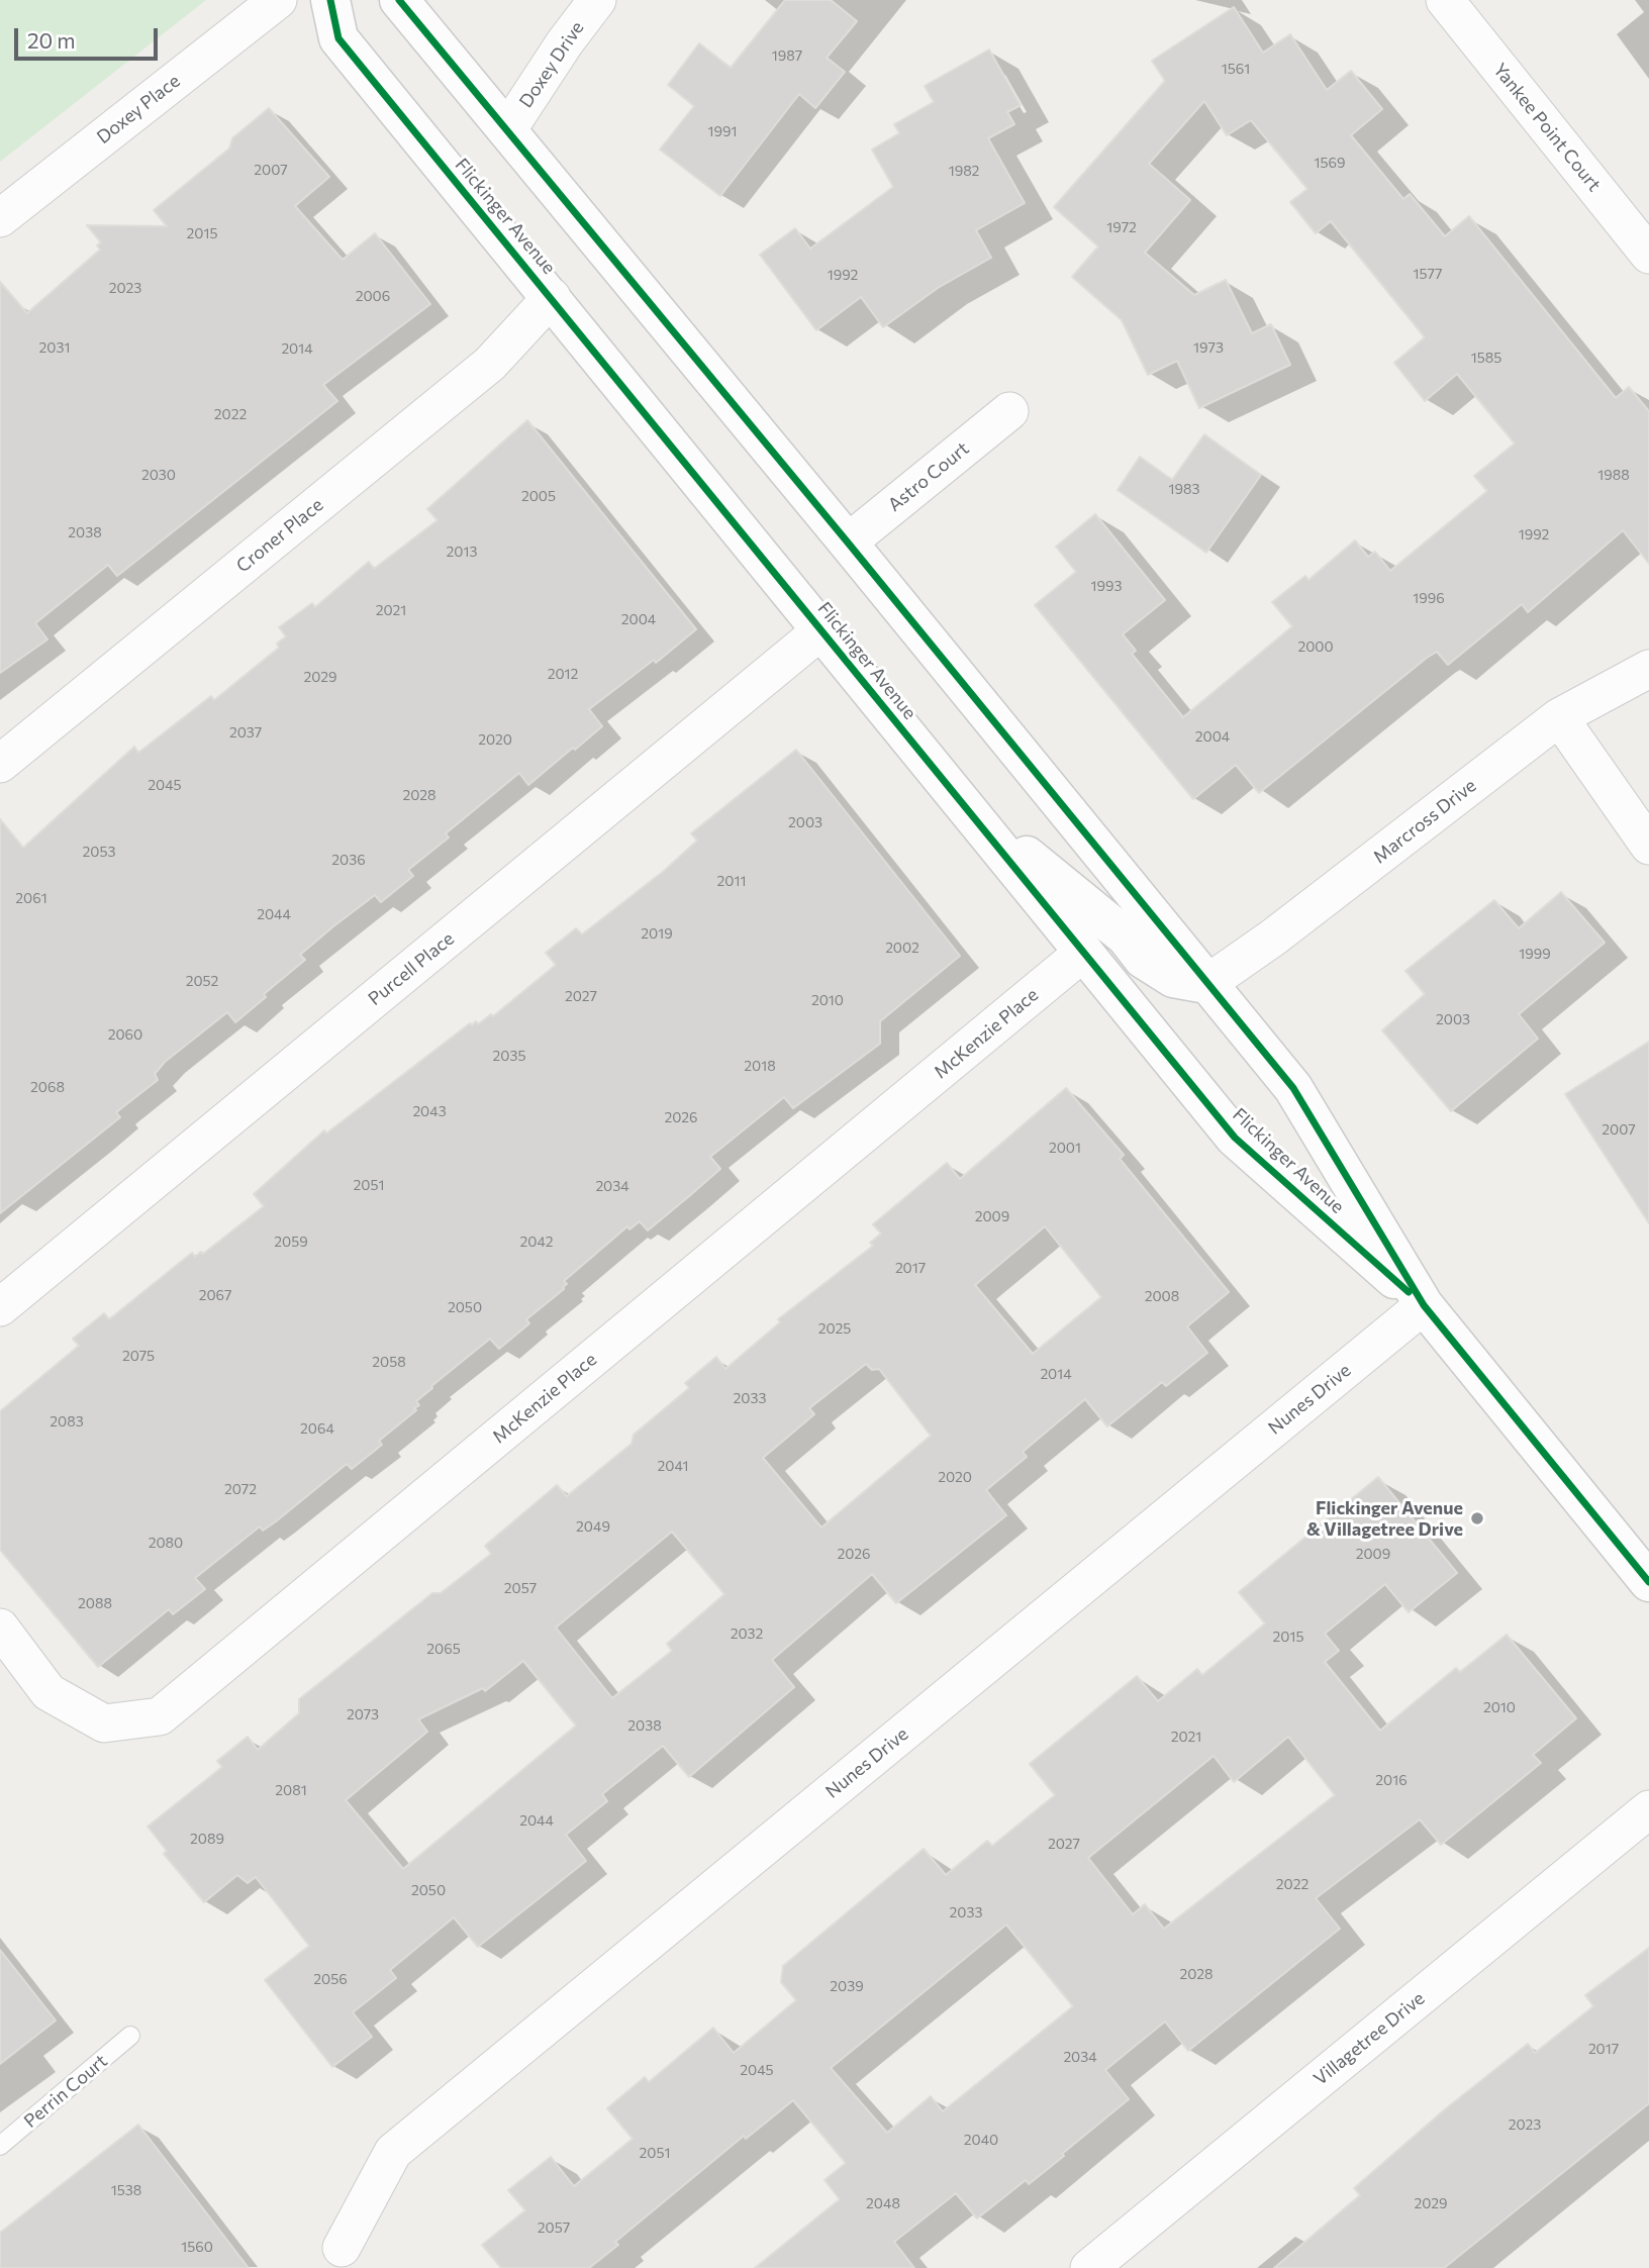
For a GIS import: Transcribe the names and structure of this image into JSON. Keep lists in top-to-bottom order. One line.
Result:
{"streets":{"main road":["Flickinger Avenue"],"street":["Doxey Drive","Doxey Place","Yankee Point Court","Astro Court","Croner Place","Marcross Drive","Purcell Place","McKenzie Place","Nunes Drive","Villagetree Drive"],"lane":["Perrin Court"]},"crossings":[["Doxey Drive","Flickinger Avenue"],["Flickinger Avenue","Astro Court"],["Flickinger Avenue","Croner Place"],["Flickinger Avenue","Marcross Drive"],["Flickinger Avenue","Purcell Place"],["Flickinger Avenue","McKenzie Place"],["Flickinger Avenue","Nunes Drive"]],"places":["Flickinger Avenue & Villagetree Drive"],"house_numbers":["1987","1561","1991","1569","2007","1982","1972","2015","1577","1992","2023","2006","2031","1973","2014","1585","2022","2030","1988","1983","2005","2038","1992","2013","1993","1996","2021","2004","2000","2012","2029","2037","2004","2020","2045","2028","2003","2053","2036","2011","2061","2044","2019","2002","1999","2052","2027","2010","2003","2060","2035","2018","2068","2043","2026","2007","2001","2051","2034","2009","2059","2042","2017","2067","2008","2050","2025","2075","2058","2014","2033","2083","2064","2041","2020","2072","2049","2080","2026","2009","2057","2088","2032","2015","2065","2010","2073","2038","2021","2016","2081","2044","2089","2027","2022","2050","2033","2028","2056","2039","2017","2034","2045","2023","2040","2051","1538","2048","2029","2057","1560"],"scale_bar":"20 m"}
